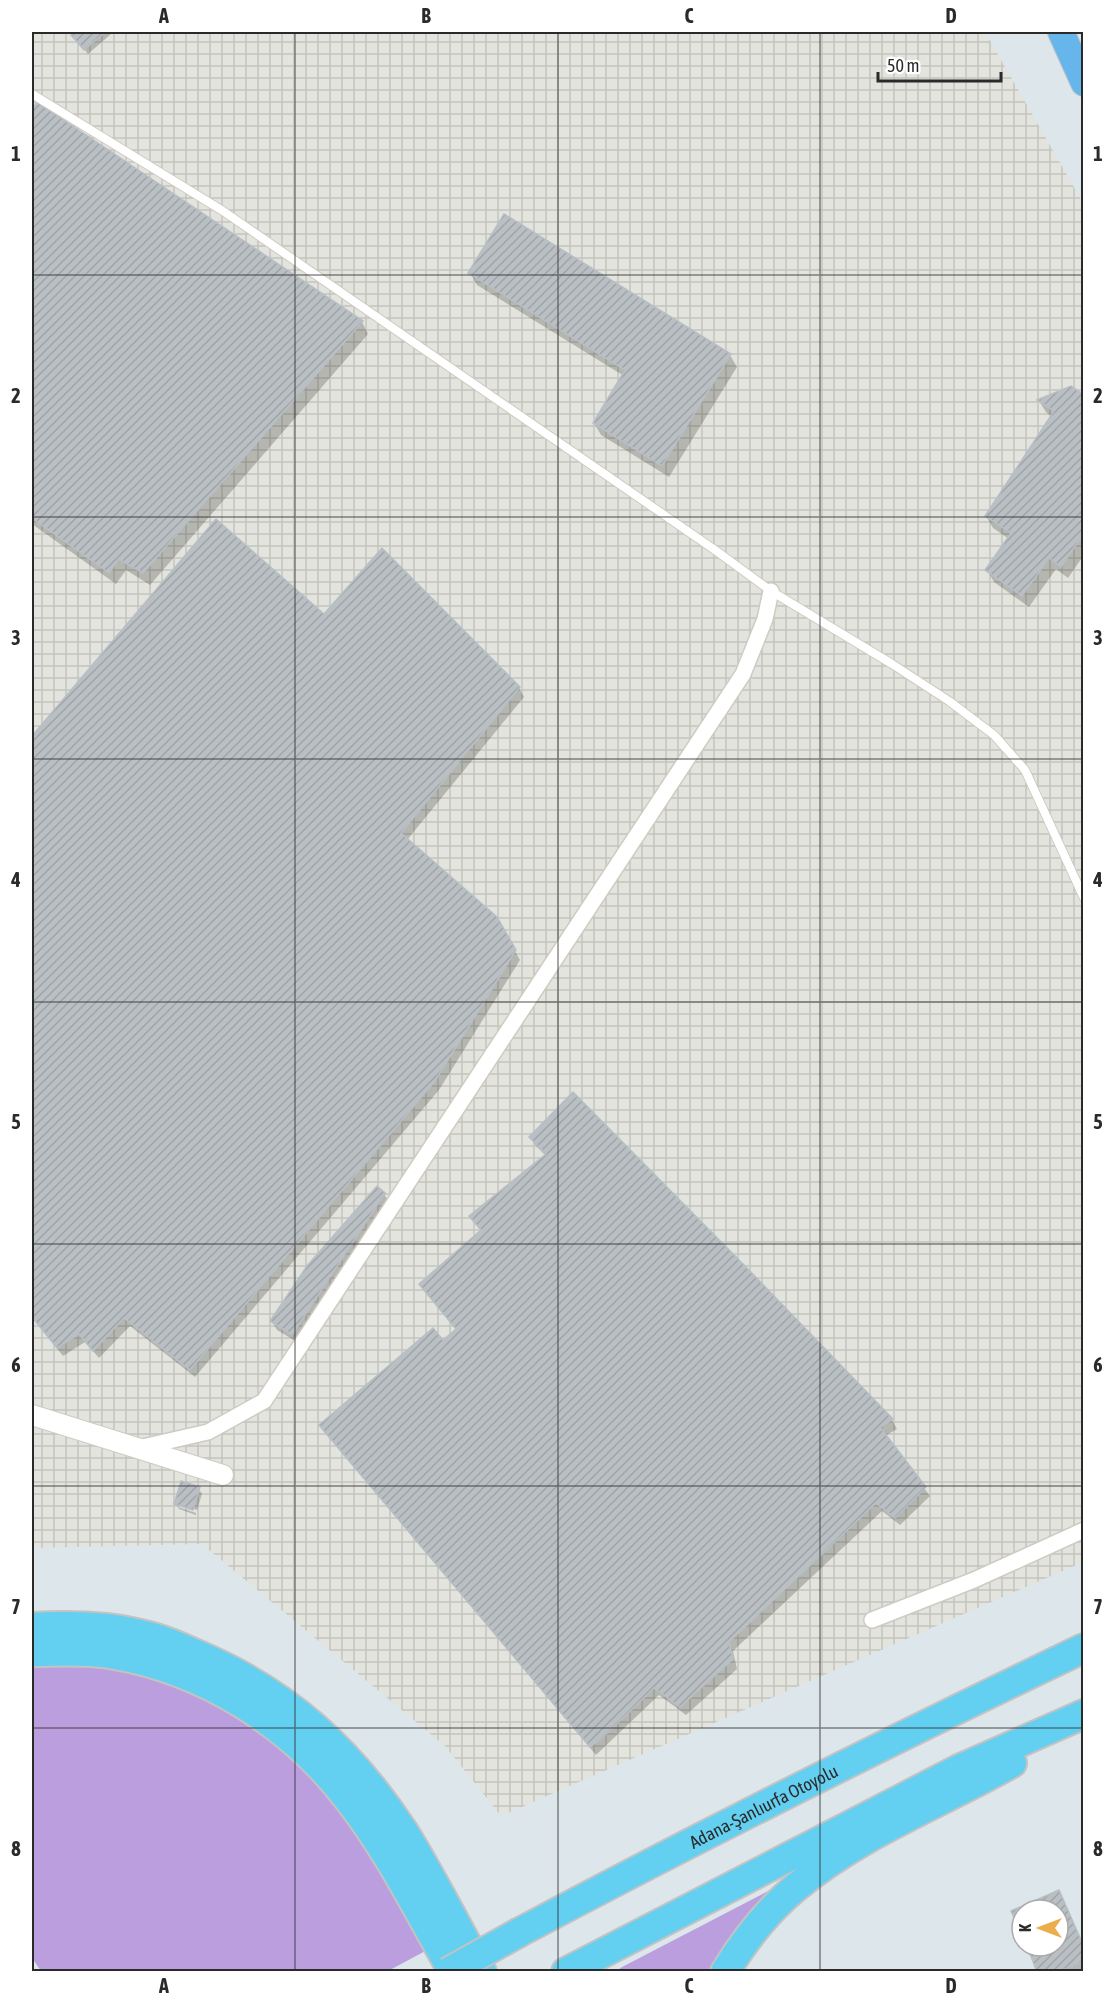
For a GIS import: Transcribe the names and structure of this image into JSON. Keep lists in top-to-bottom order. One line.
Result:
{"streets":{"highway":["Adana-Şanlıurfa Otoyolu"]},"scale_bar":"50 m","north":"left","grid":{"columns":["A","B","C","D"],"rows":["1","2","3","4","5","6","7","8"]}}
